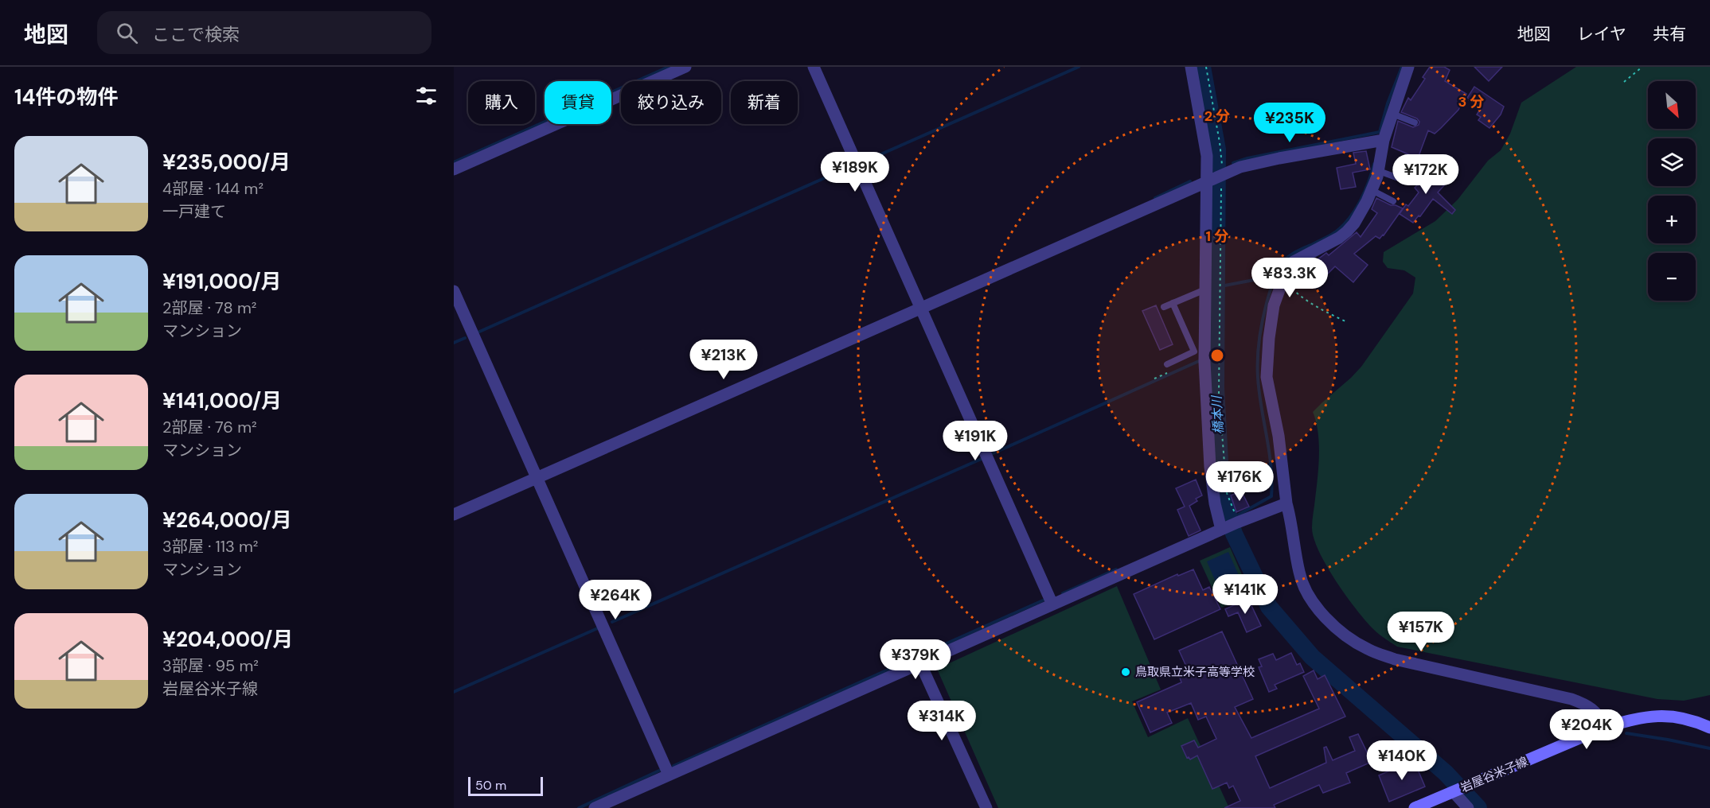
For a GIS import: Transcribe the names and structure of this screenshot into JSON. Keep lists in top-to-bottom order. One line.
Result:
{"streets":{"main road":["岩屋谷米子線"]},"water":["橋本川"],"places":["鳥取県立米子高等学校"],"scale_bar":"50 m","north":"bottom right","page":{"header":"地図","search":"ここで検索","nav":["地図","レイヤ","共有"],"heading":"14件の物件","map_buttons":["+","−"],"chip":["購入","賃貸","絞り込み","新着"],"price":["¥235K","¥189K","¥172K","¥83.3K","¥213K","¥191K","¥176K","¥141K","¥264K","¥157K","¥379K","¥314K","¥204K","¥140K"],"list":[{"name":"¥235,000/月","note":"4部屋 · 144 m² · 一戸建て"},{"name":"¥191,000/月","note":"2部屋 · 78 m² · マンション"},{"name":"¥141,000/月","note":"2部屋 · 76 m² · マンション"},{"name":"¥264,000/月","note":"3部屋 · 113 m² · マンション"},{"name":"¥204,000/月","note":"3部屋 · 95 m² · 岩屋谷米子線"}],"scale":"50 m"},"rings":["3 分","2 分","1 分"]}
